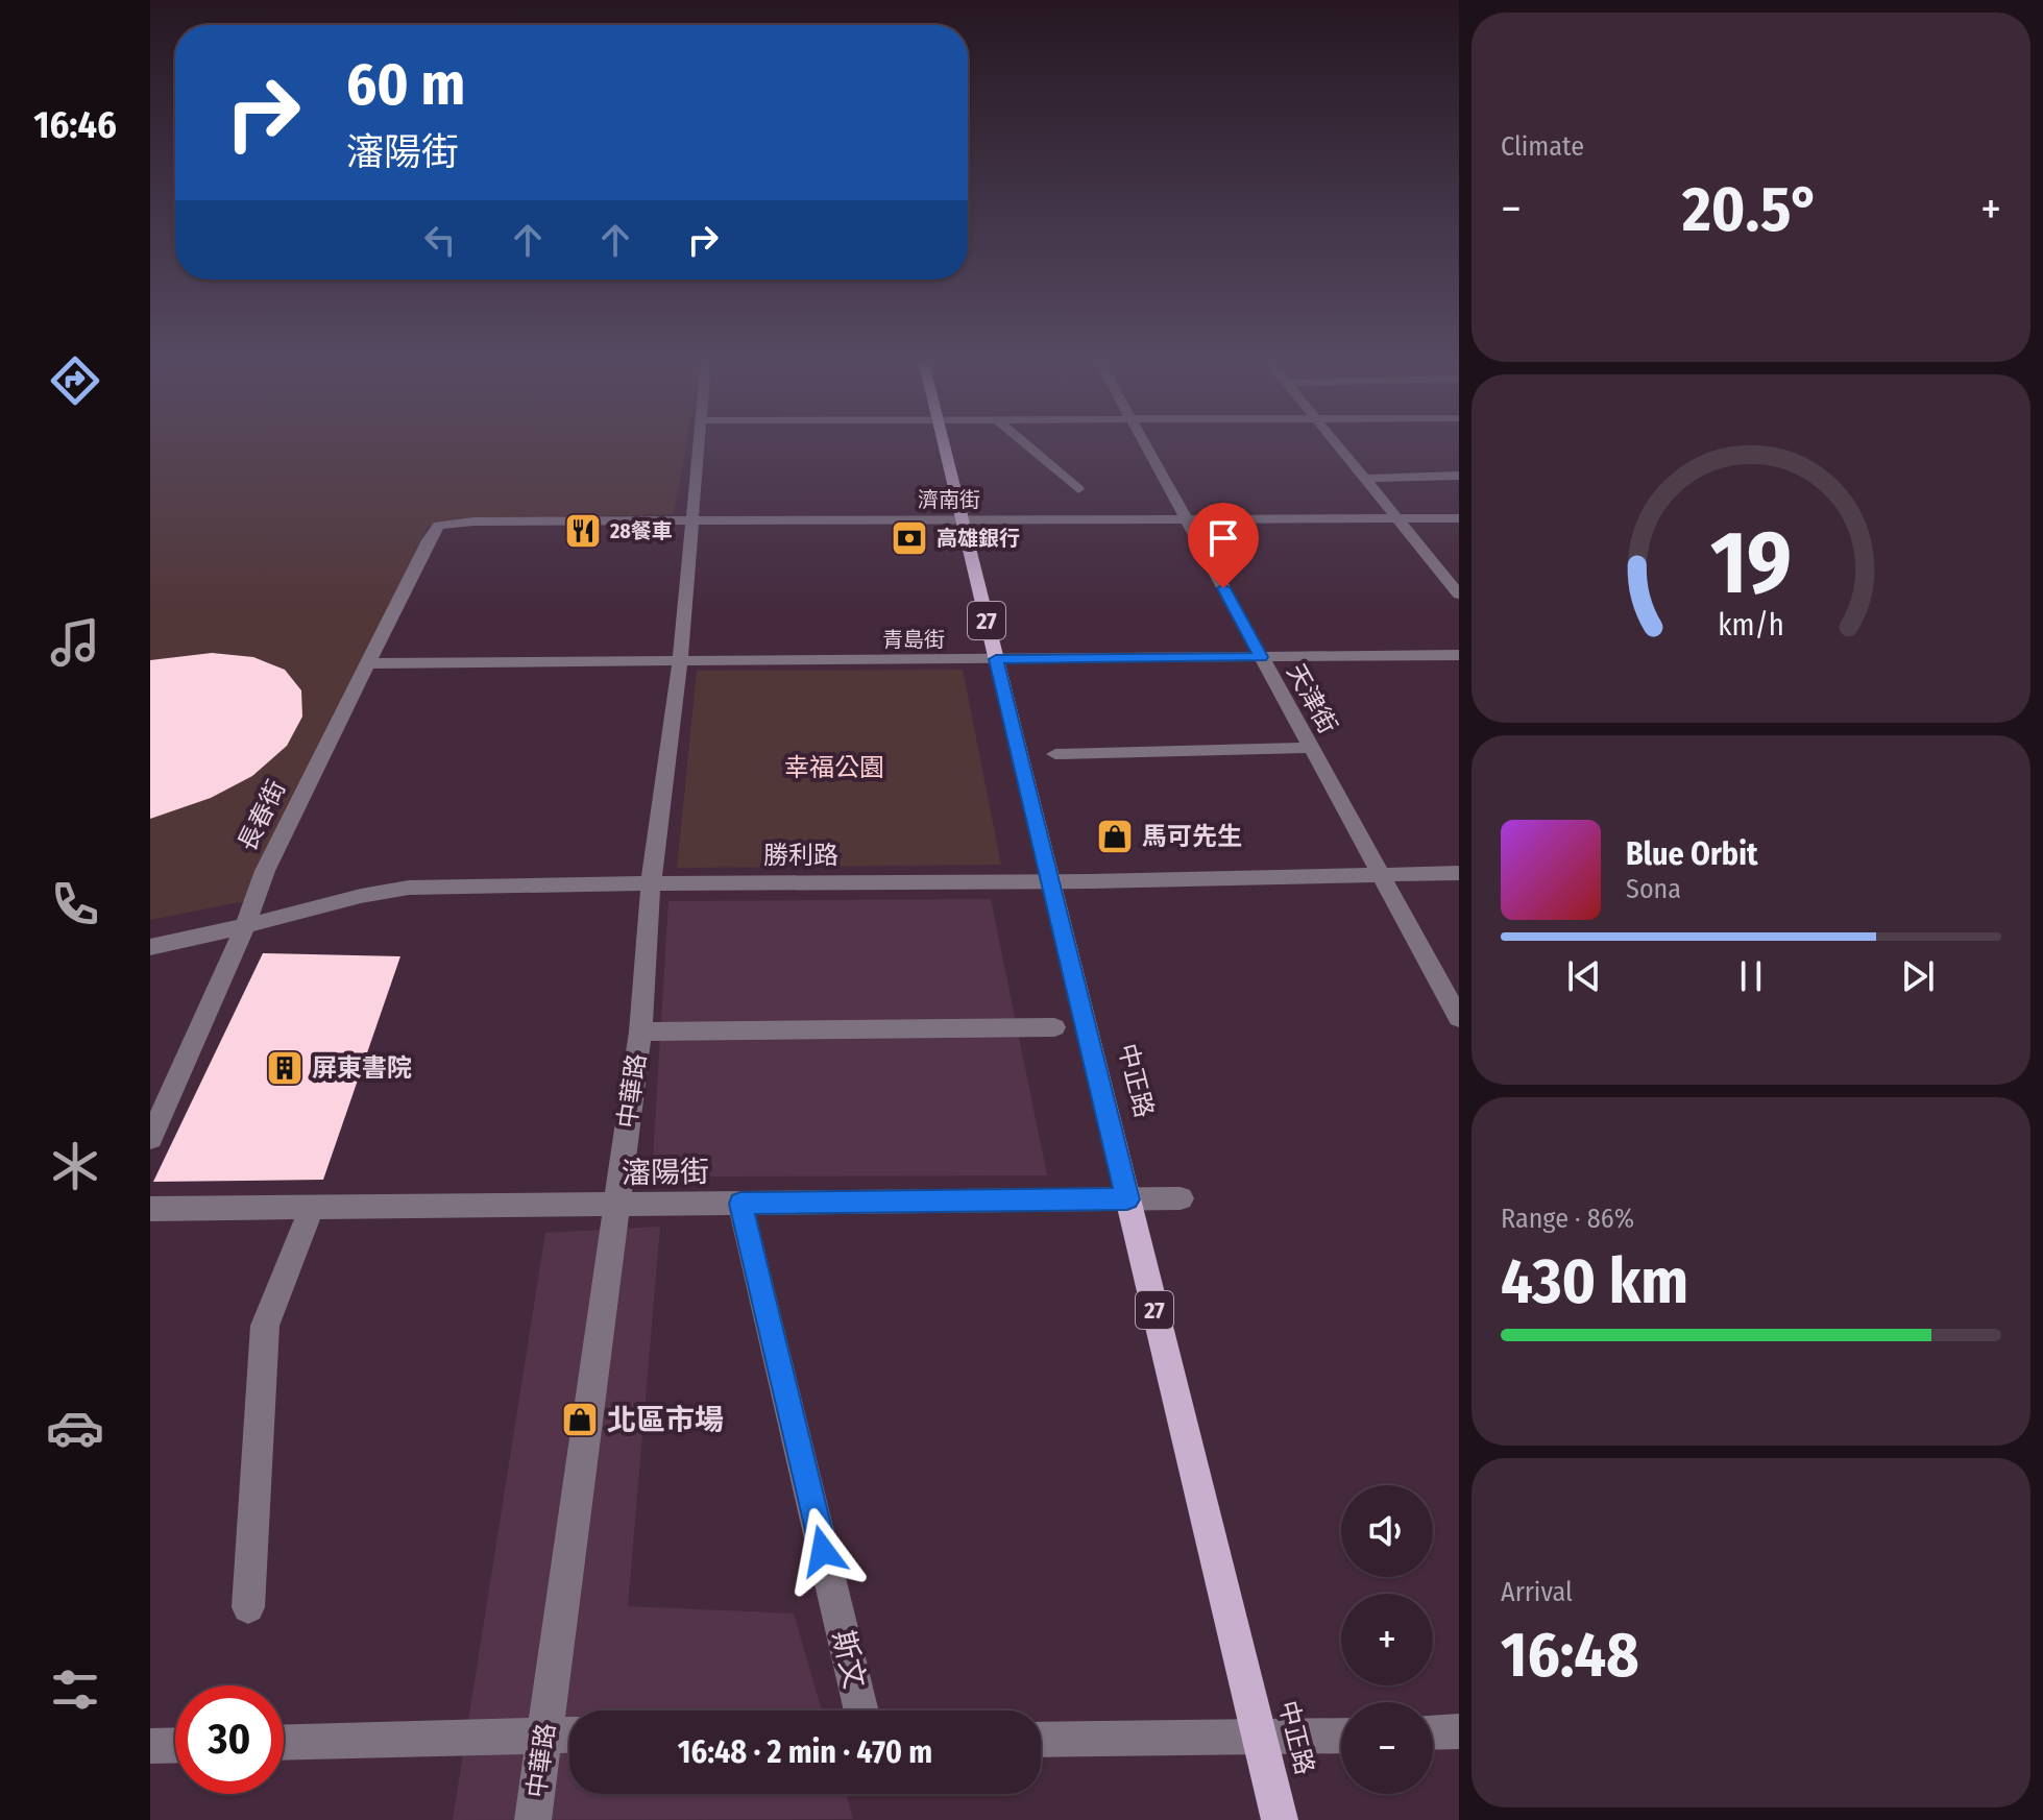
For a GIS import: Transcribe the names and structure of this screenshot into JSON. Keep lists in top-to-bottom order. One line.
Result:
{"streets":{"main road":["27","中正路"],"street":["濟南街","青島街","天津街","長春街","勝利路","中華路","瀋陽街","斯文"]},"crossings":[["濟南街","天津街"],["濟南街","長春街"],["濟南街","中正路"],["濟南街","中華路"],["青島街","天津街"],["青島街","長春街"],["青島街","中正路"],["青島街","中華路"],["天津街","勝利路"],["長春街","勝利路"],["勝利路","中正路"],["勝利路","中華路"],["中正路","瀋陽街"],["中華路","瀋陽街"],["瀋陽街","斯文"]],"parks":["幸福公園"],"places":{"restaurant":["28餐車"],"bank":["高雄銀行"],"shop":["馬可先生","北區市場"],"building":["屏東書院"]},"page":{"tabs":"16:46","tile":["Climate",["Range · 86%","430 km"],["Arrival","16:48"]],"turn":["60 m","瀋陽街"],"heat":["−","20.5°","+"],"song":["Blue Orbit","Sona"],"map_buttons":["+","−"],"limit":"30","trip":"16:48 · 2 min · 470 m","gauge":["19","km/h"]}}
